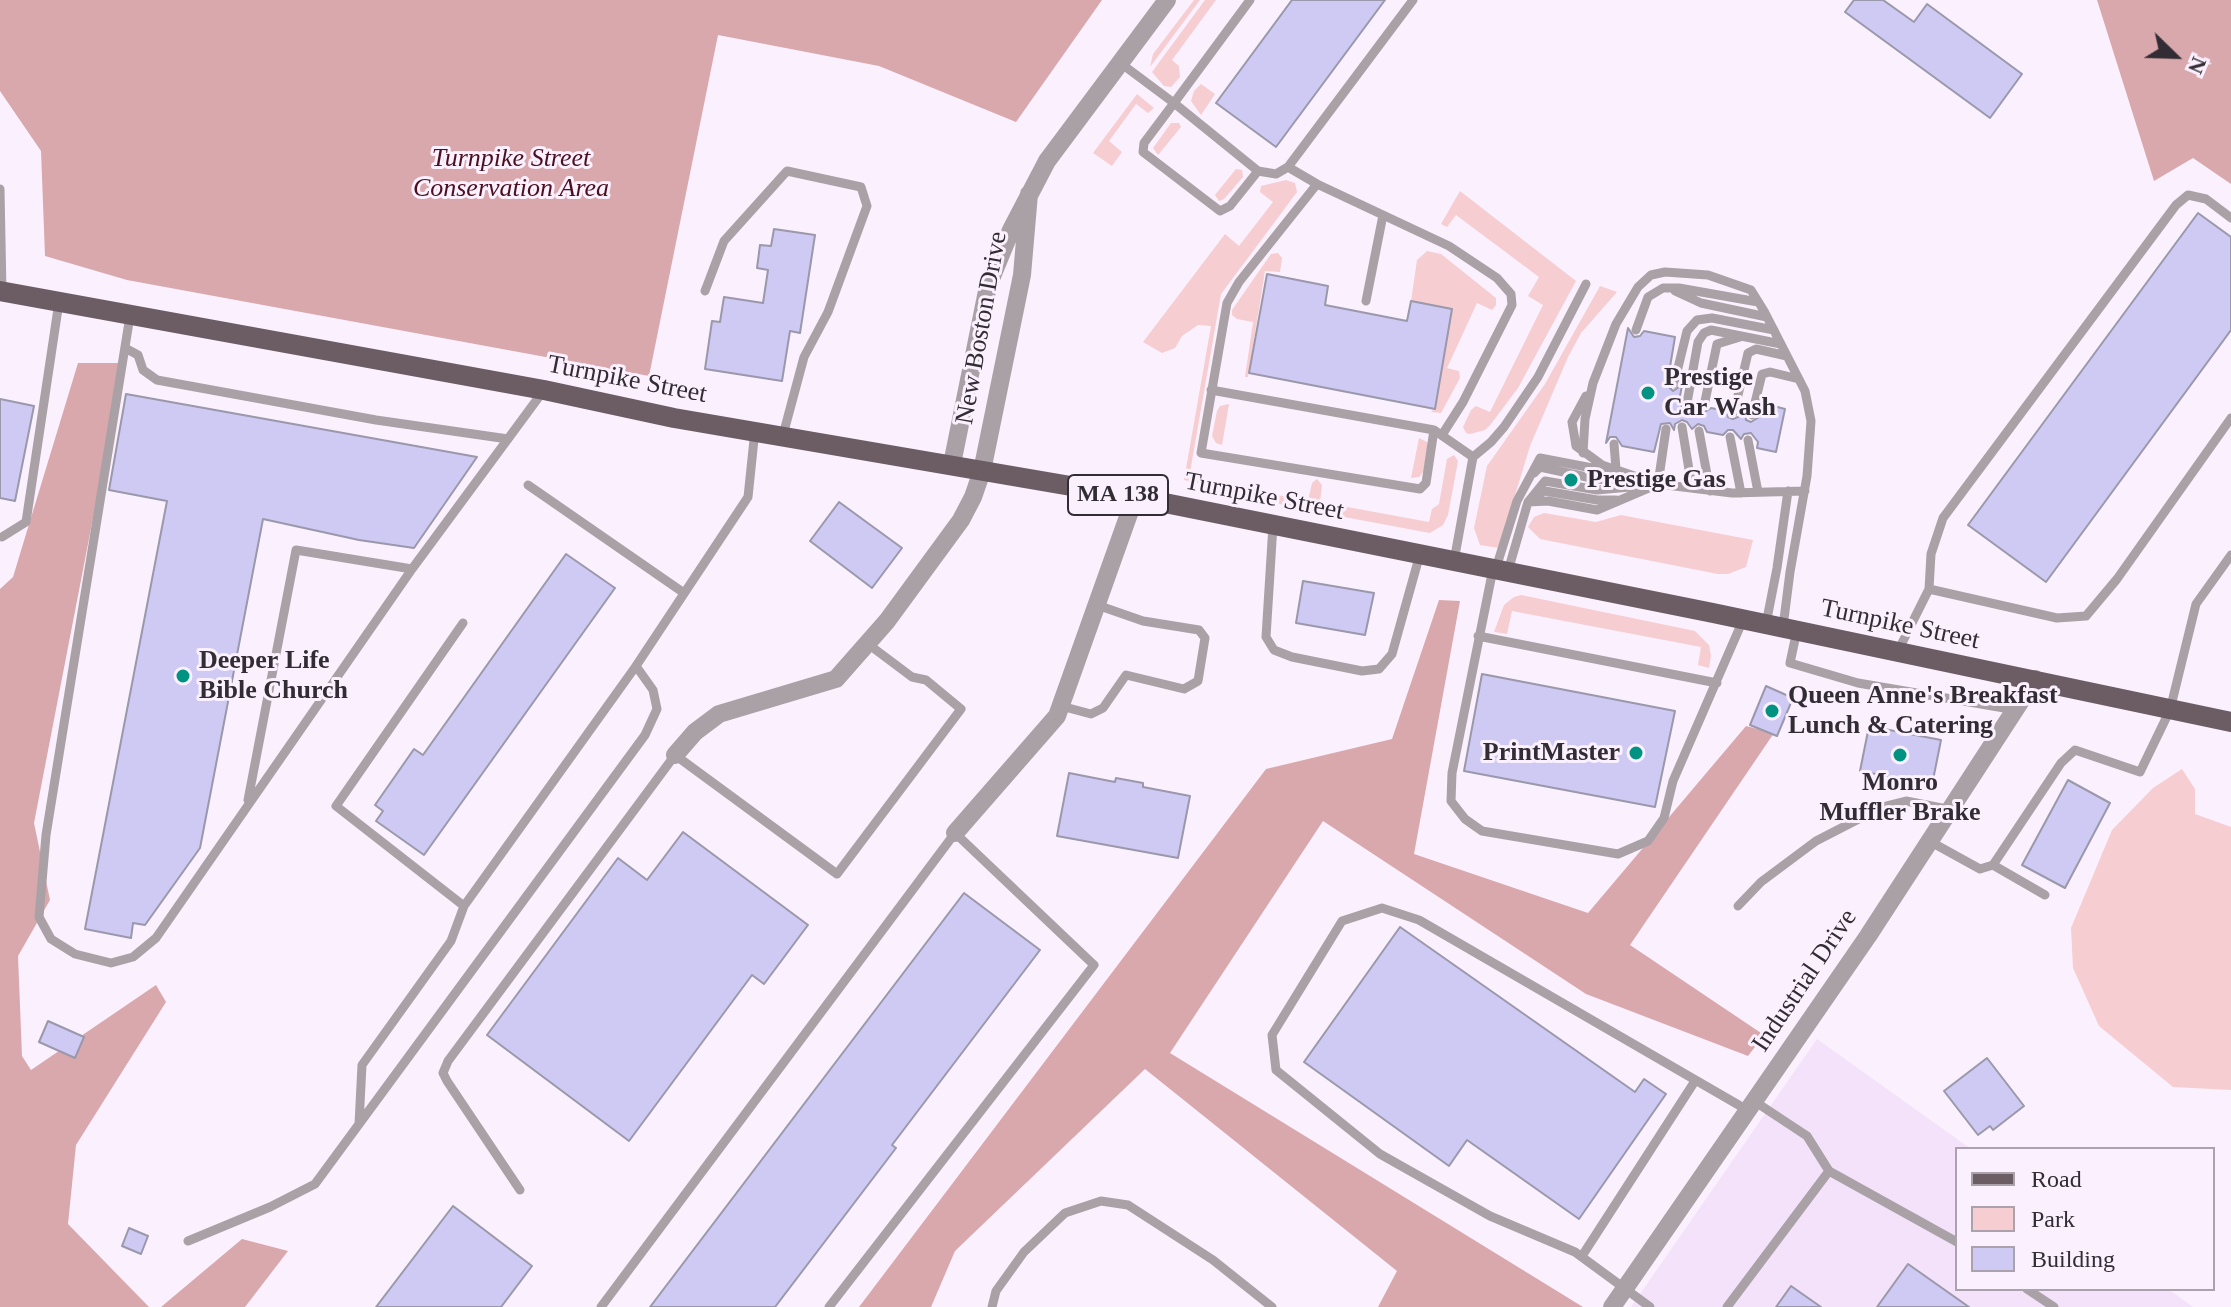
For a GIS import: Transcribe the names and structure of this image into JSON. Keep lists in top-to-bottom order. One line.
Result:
{"streets":{"main road":["Turnpike Street","MA 138"],"street":["New Boston Drive","Industrial Drive"]},"crossings":[["New Boston Drive","Turnpike Street"],["Turnpike Street","Industrial Drive"]],"parks":["Turnpike Street Conservation Area"],"places":["Prestige Car Wash","Prestige Gas","Deeper Life Bible Church","Queen Anne's Breakfast Lunch & Catering","PrintMaster","Monro Muffler Brake"],"legend":["Road","Park","Building"],"north":"bottom right"}
